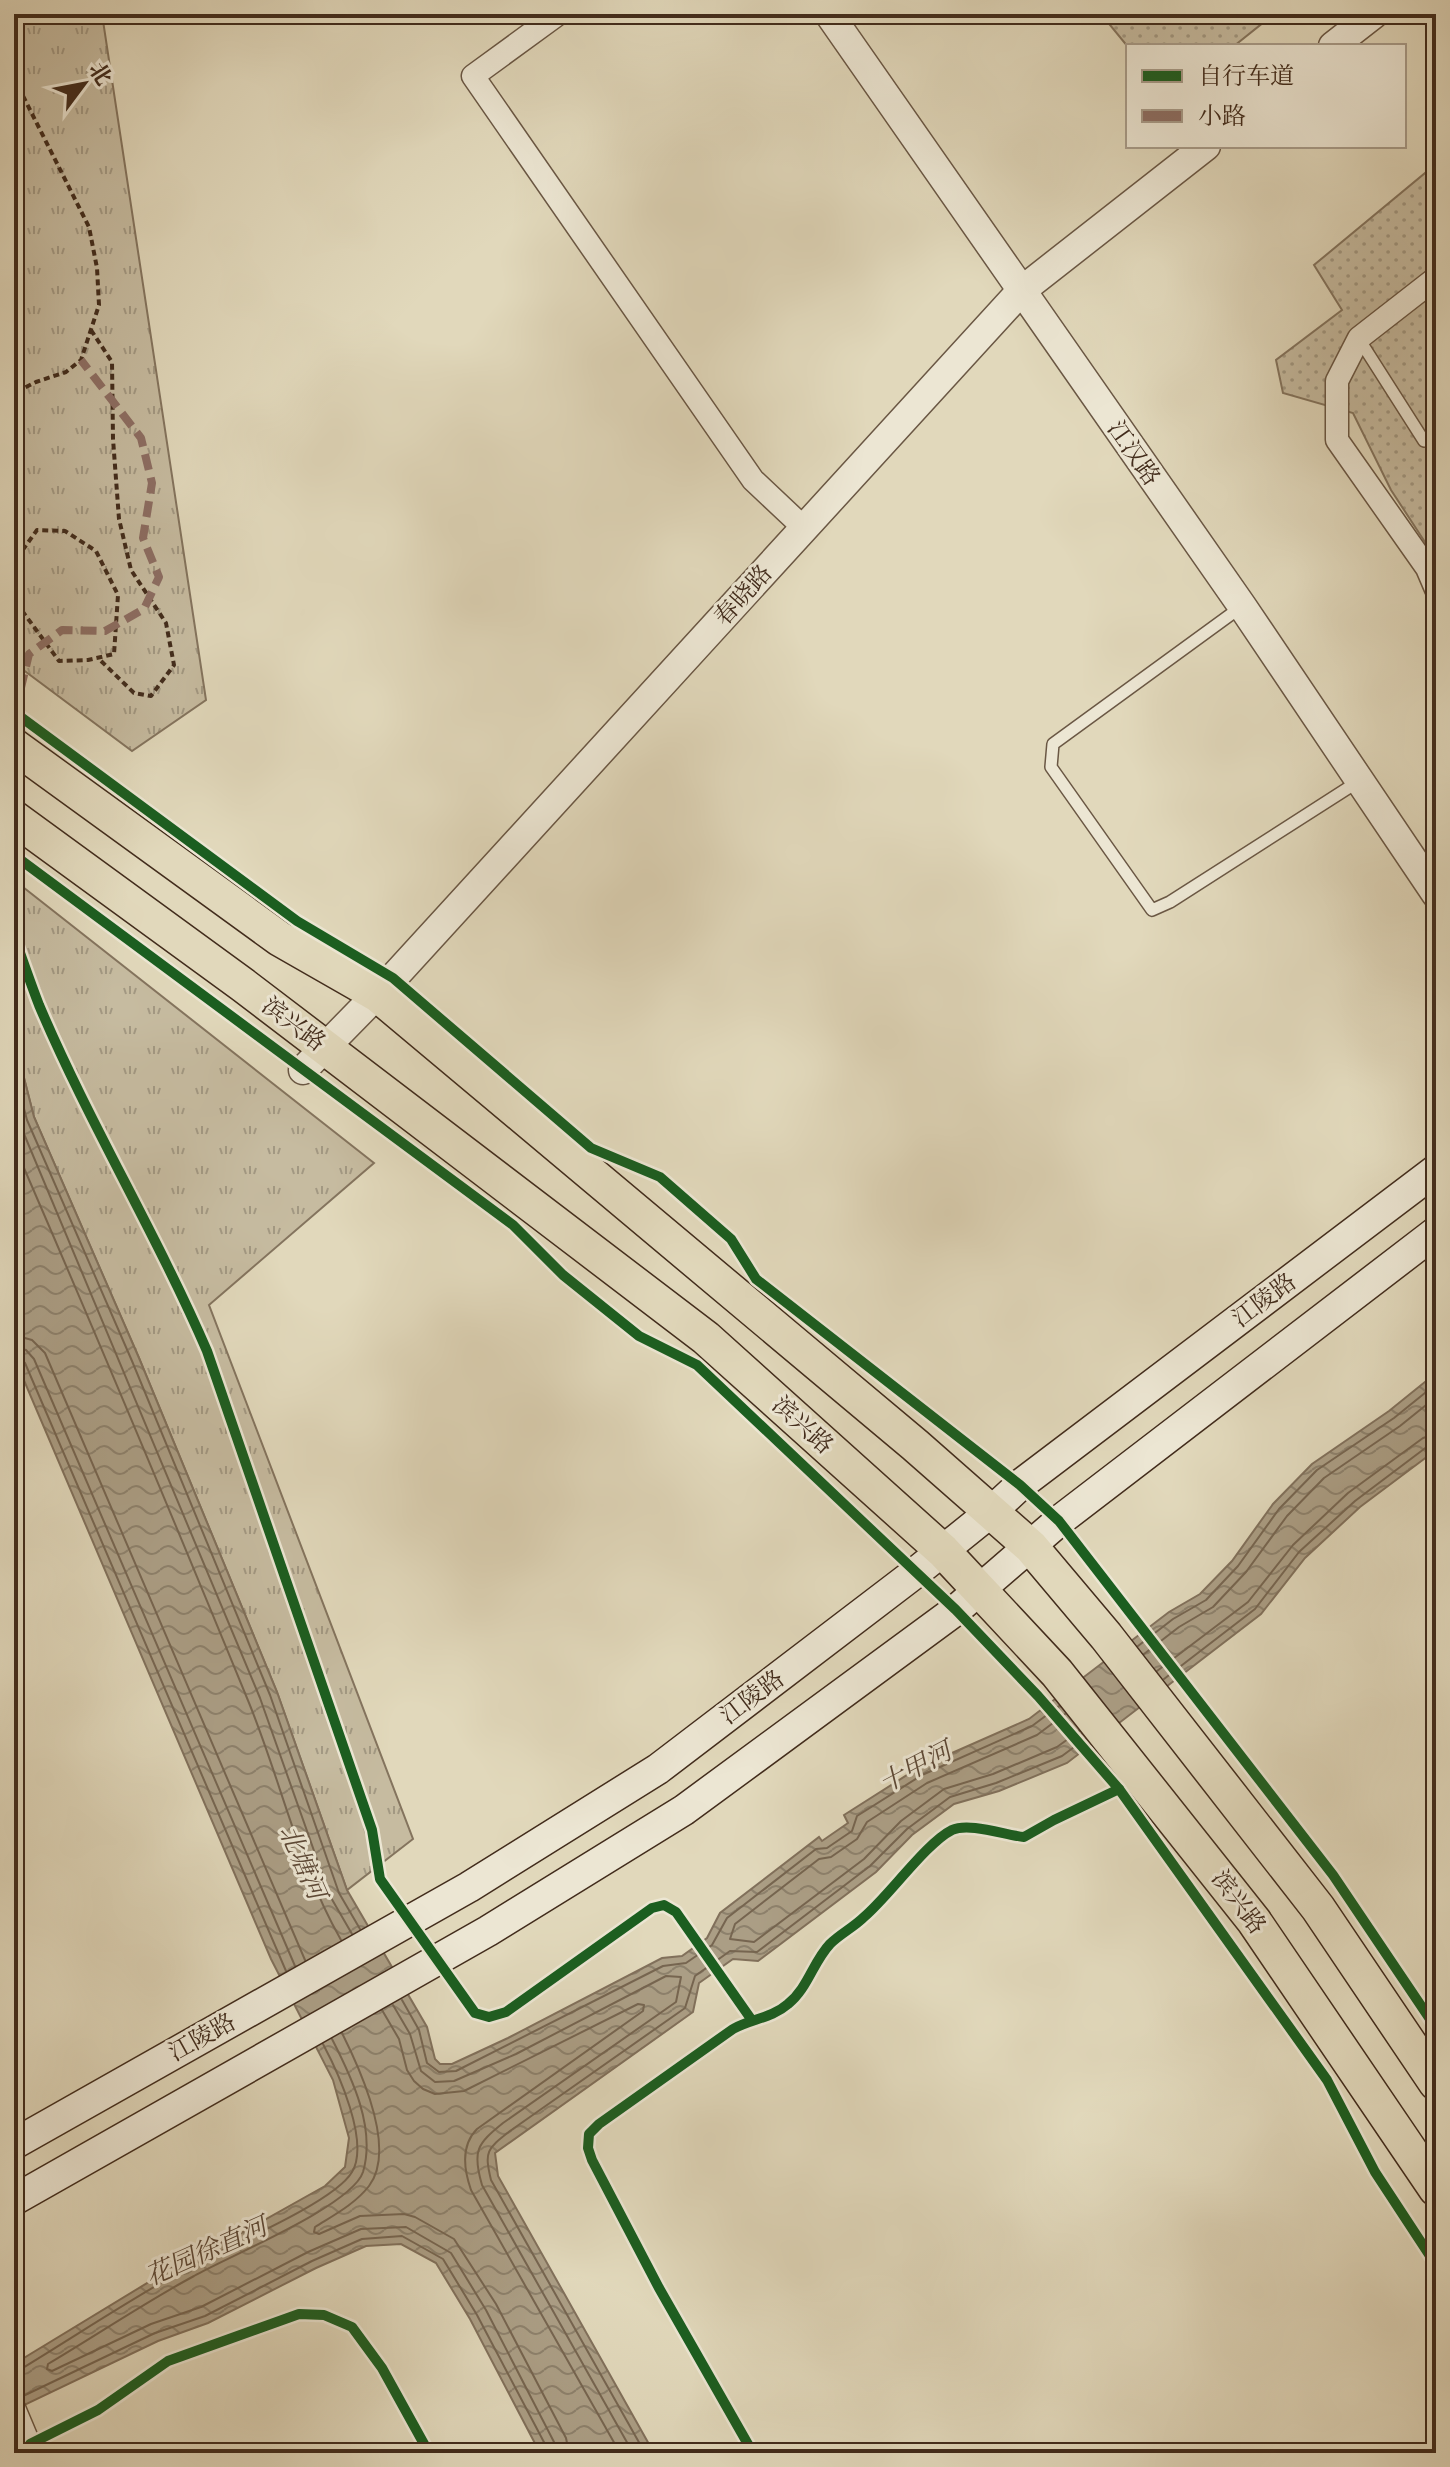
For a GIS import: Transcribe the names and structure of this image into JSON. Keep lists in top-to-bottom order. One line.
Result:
{"streets":{"main road":["滨兴路","江陵路"],"street":["江汉路","春晓路"]},"crossings":[["江汉路","春晓路"],["春晓路","滨兴路"],["滨兴路","江陵路"]],"water":["十甲河","北塘河","花园徐直河"],"legend":["自行车道","小路"],"north":"top right"}
